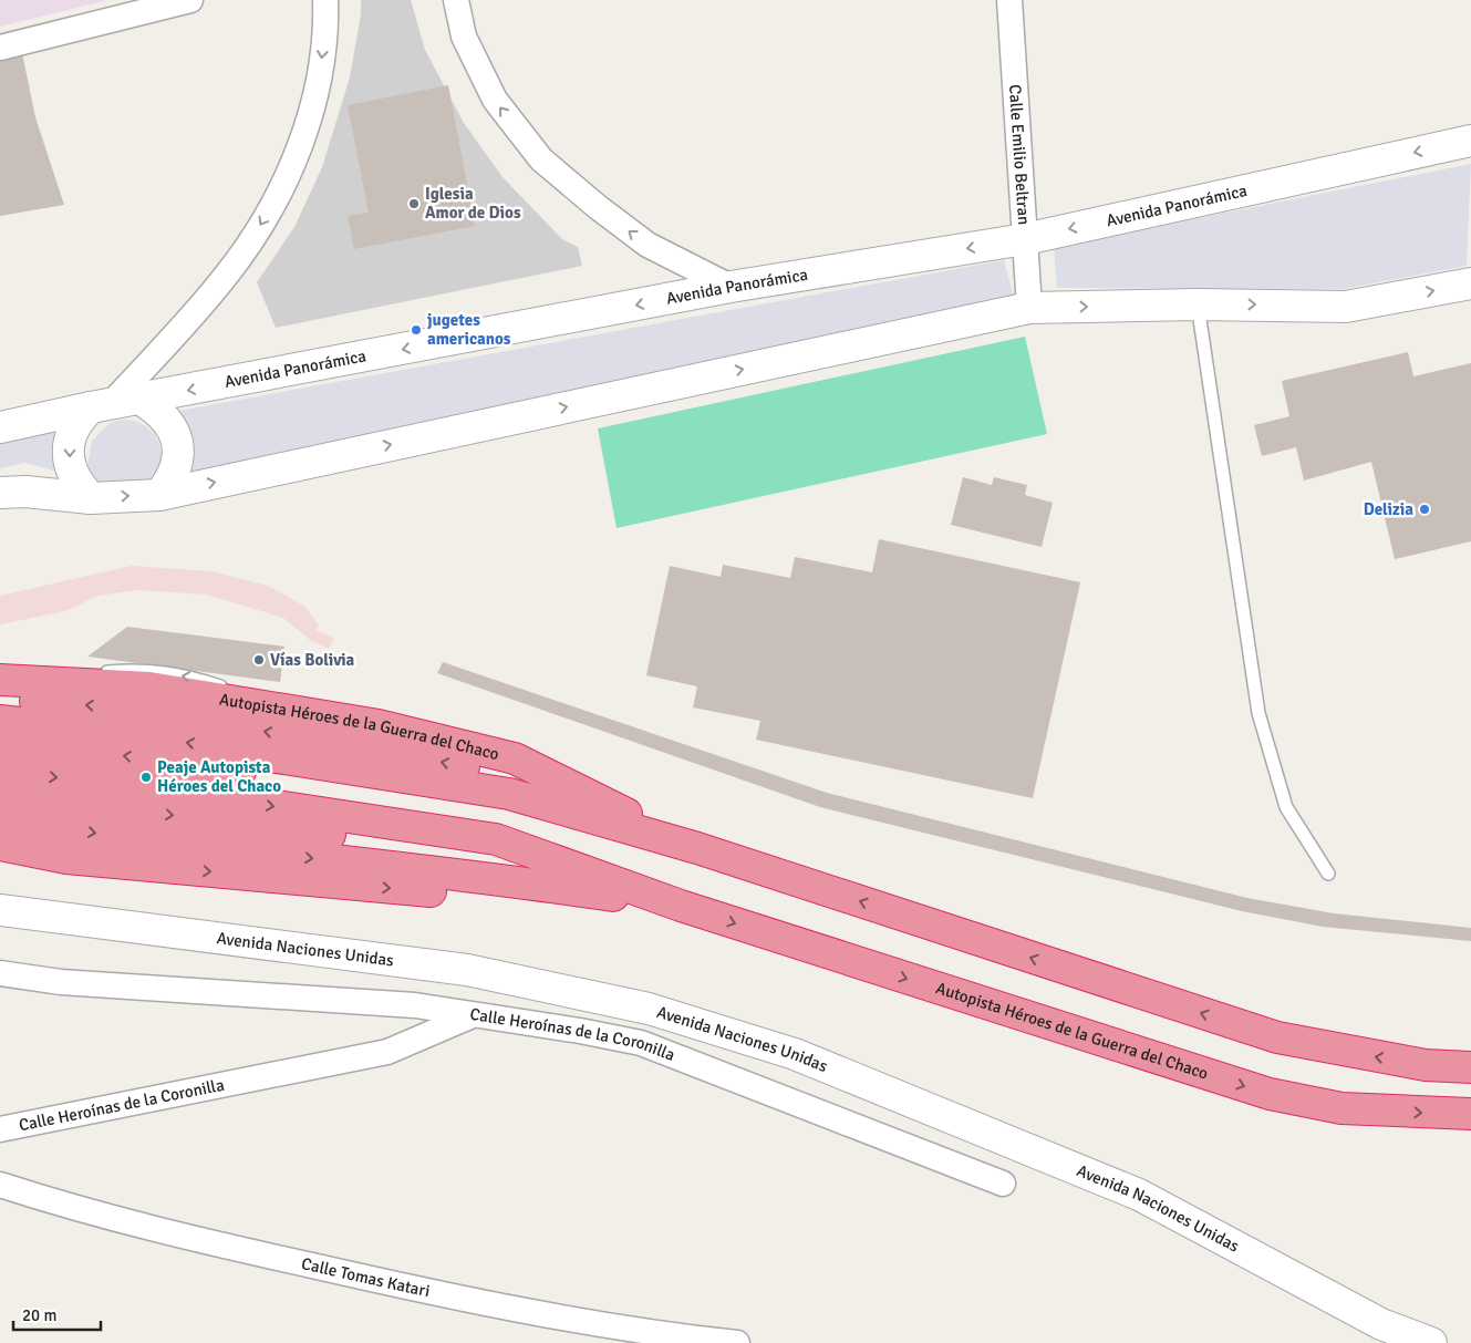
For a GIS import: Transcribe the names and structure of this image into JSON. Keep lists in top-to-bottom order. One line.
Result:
{"streets":{"highway":["Autopista Héroes de la Guerra del Chaco"],"street":["Calle Emilio Beltran","Avenida Panorámica","Avenida Naciones Unidas","Calle Heroínas de la Coronilla","Calle Tomas Katari"]},"crossings":[["Calle Emilio Beltran","Avenida Panorámica"]],"places":["Iglesia Amor de Dios","jugetes americanos","Delizia","Vías Bolivia","Peaje Autopista Héroes del Chaco"],"scale_bar":"20 m"}
